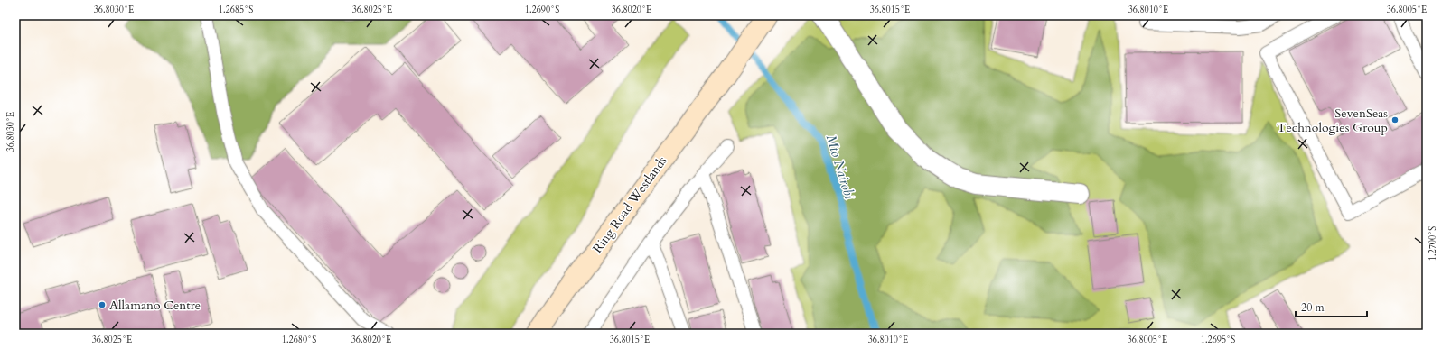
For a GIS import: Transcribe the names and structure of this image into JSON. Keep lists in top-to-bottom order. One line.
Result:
{"streets":{"main road":["Ring Road Westlands"]},"water":["Mto Nairobi"],"places":["SevenSeas Technologies Group","Allamano Centre"],"scale_bar":"20 m","coordinates":["36.8030°E","1.2685°S","36.8025°E","1.2690°S","36.8020°E","36.8015°E","36.8010°E","36.8005°E","1.2700°S","1.2680°S","1.2695°S"]}
